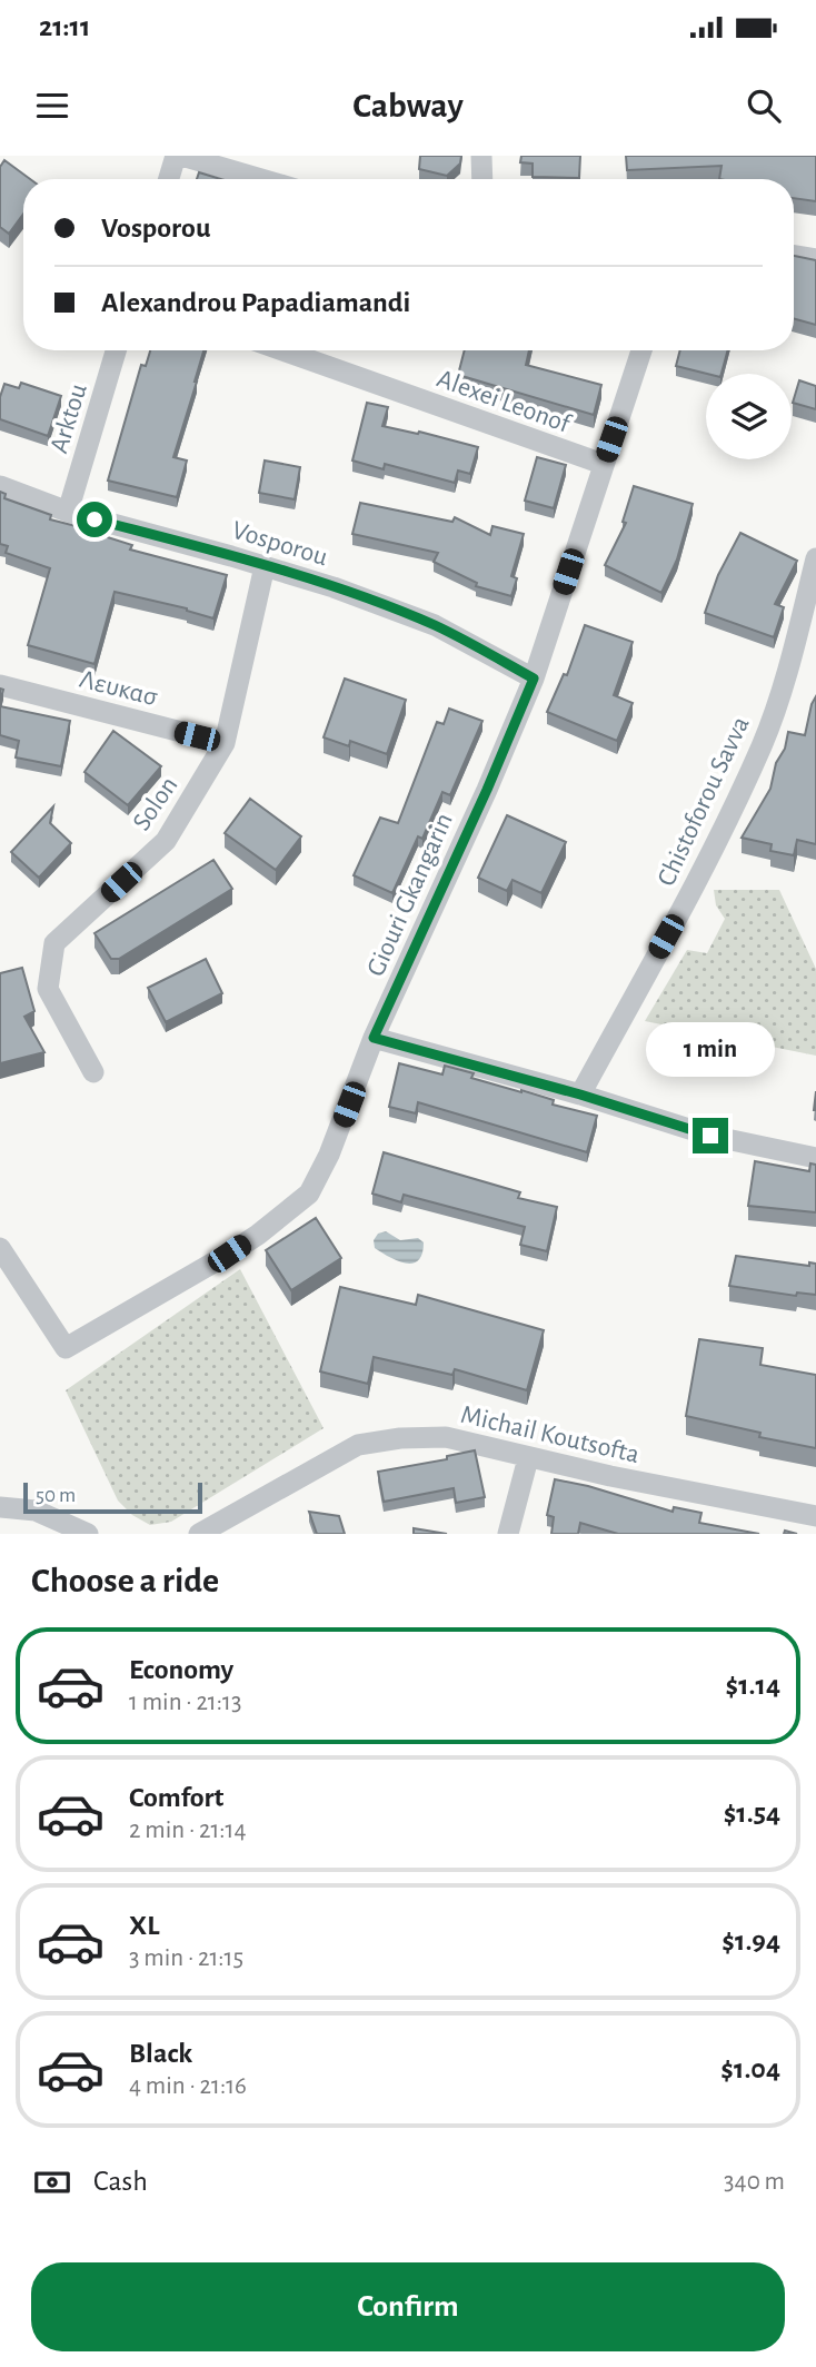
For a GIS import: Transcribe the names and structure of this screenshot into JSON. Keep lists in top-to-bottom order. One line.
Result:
{"streets":{"street":["Alexei Leonof","Arktou","Vosporou","Λευκασ","Chistoforou Savva","Solon","Giouri Gkangarin","Michail Koutsofta"]},"crossings":[["Alexei Leonof","Giouri Gkangarin"],["Arktou","Vosporou"],["Vosporou","Solon"],["Vosporou","Giouri Gkangarin"],["Λευκασ","Solon"]],"scale_bar":"50 m","page":{"status":"21:11","header":"Cabway","banner":["Vosporou","Alexandrou Papadiamandi"],"bubble":"1 min","scale":"50 m","heading":"Choose a ride","list":[{"name":"Economy","note":"1 min · 21:13","value":"$1.14"},{"name":"Comfort","note":"2 min · 21:14","value":"$1.54"},{"name":"XL","note":"3 min · 21:15","value":"$1.94"},{"name":"Black","note":"4 min · 21:16","value":"$1.04"}],"pay":["Cash","340 m"],"buttons":"Confirm"}}
